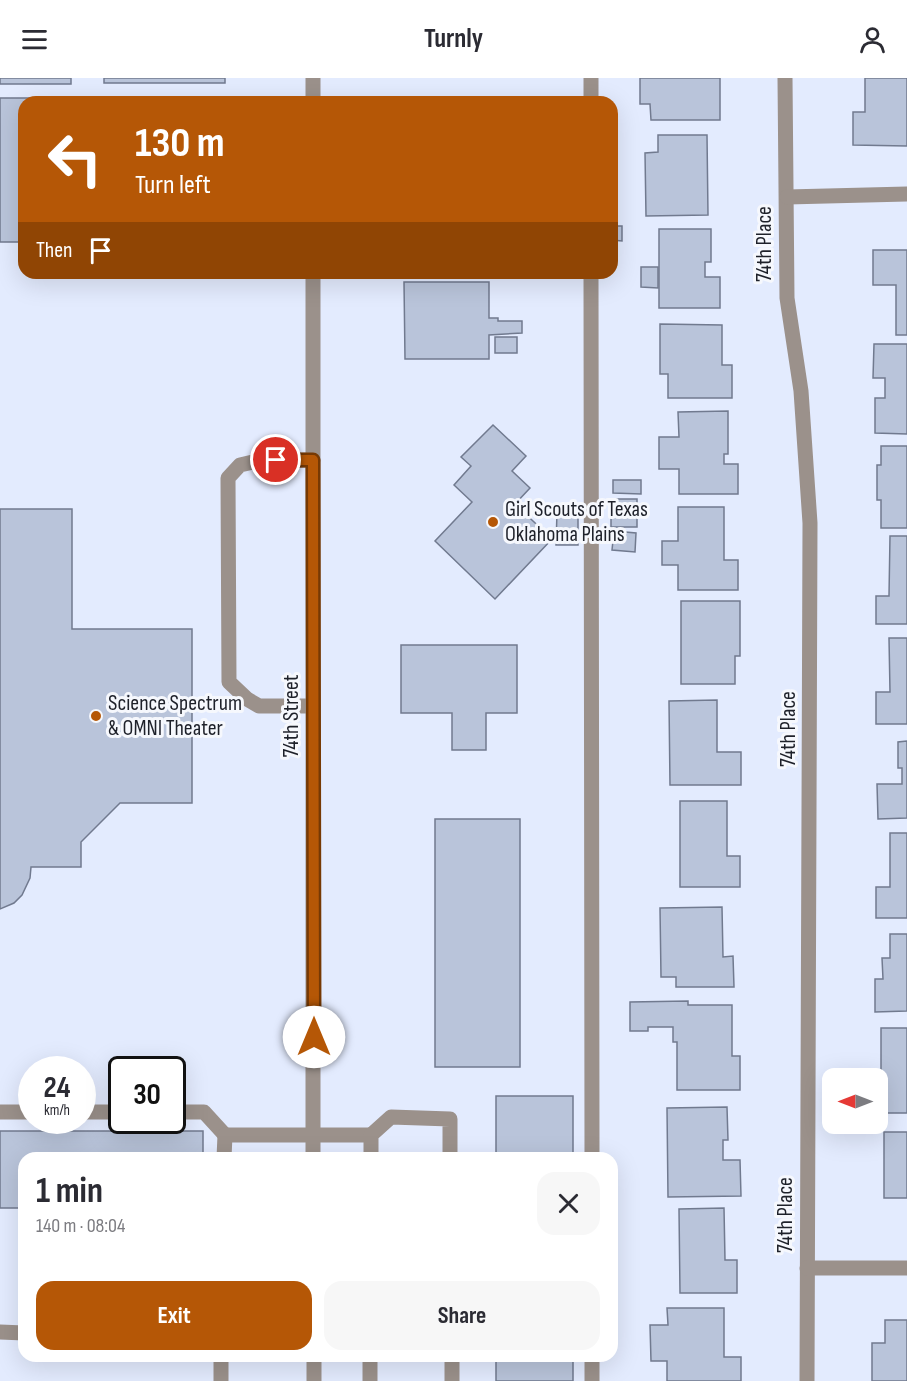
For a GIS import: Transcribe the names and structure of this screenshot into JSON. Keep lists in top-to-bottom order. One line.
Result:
{"streets":{"street":["74th Place","74th Street"]},"places":["Girl Scouts of Texas Oklahoma Plains","Science Spectrum & OMNI Theater"],"north":"left","page":{"header":"Turnly","turn":["130 m","Turn left"],"then":"Then","speed":"24 km/h","limit":"30","heading":["1 min","140 m · 08:04"],"buttons":["Exit","Share"]}}
